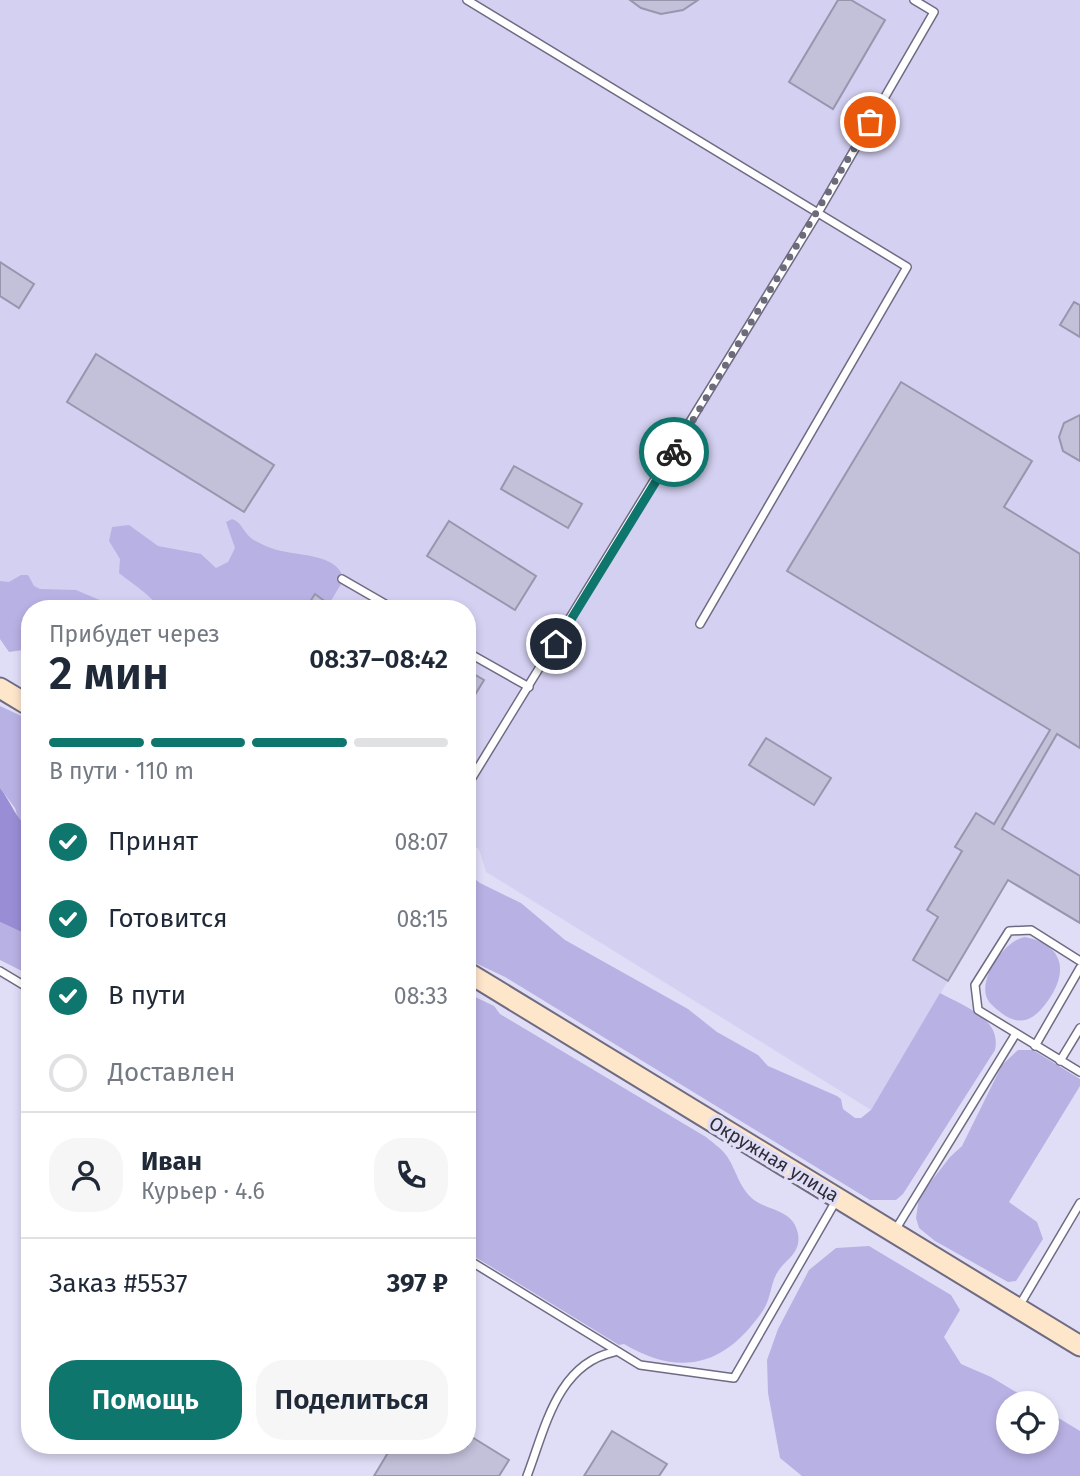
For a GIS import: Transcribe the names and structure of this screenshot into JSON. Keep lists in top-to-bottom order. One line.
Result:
{"streets":{"main road":["Окружная улица"]},"page":{"heading":["2 мин","Прибудет через","08:37–08:42"],"panel":["Иван","Курьер · 4.6","Заказ #5537","397 ₽"],"bar":"В пути · 110 m","list":[["Принят","08:07"],["Готовится","08:15"],["В пути","08:33"],"Доставлен"],"buttons":["Помощь","Поделиться"]}}
